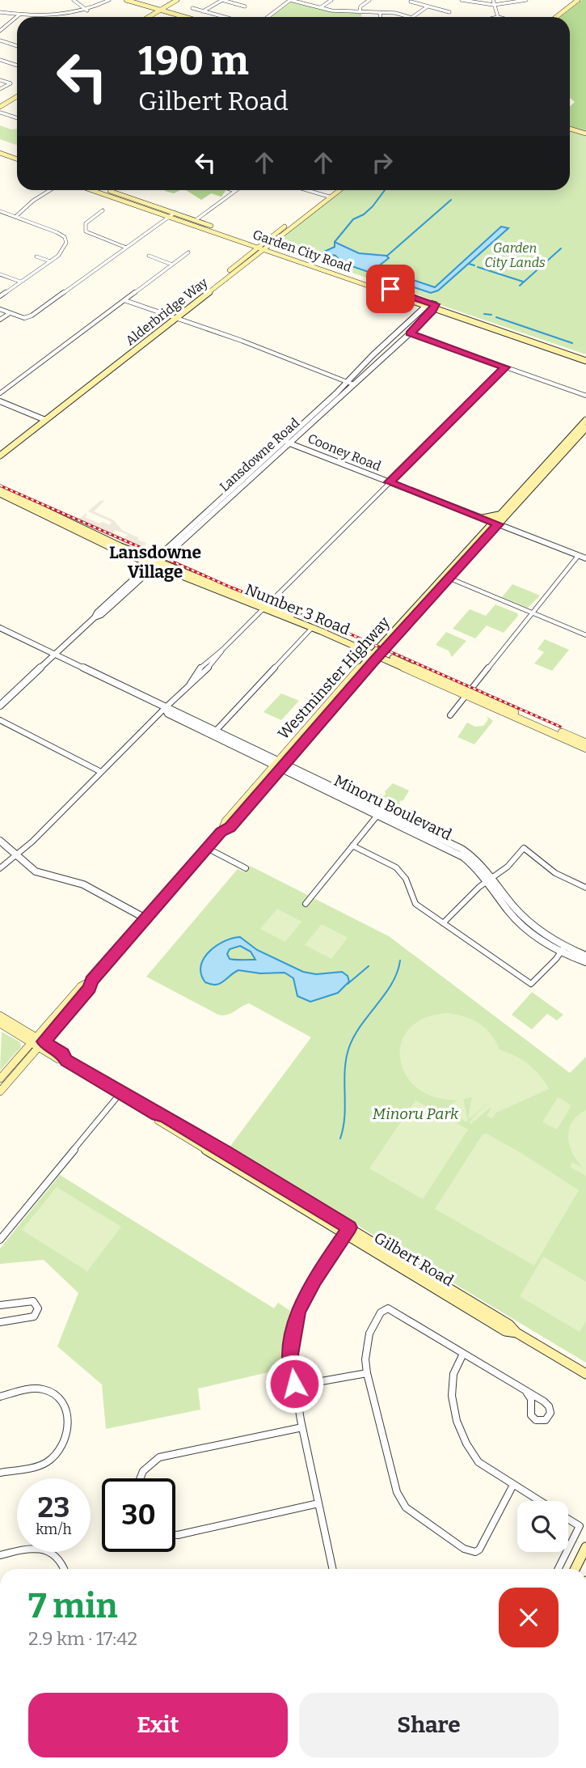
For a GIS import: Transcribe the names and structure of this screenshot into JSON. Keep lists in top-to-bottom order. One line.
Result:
{"streets":{"main road":["Garden City Road","Alderbridge Way","Number 3 Road","Westminster Highway","Gilbert Road"],"street":["Cooney Road","Lansdowne Road","Minoru Boulevard"]},"crossings":[["Garden City Road","Alderbridge Way"],["Garden City Road","Lansdowne Road"],["Cooney Road","Lansdowne Road"],["Cooney Road","Westminster Highway"],["Lansdowne Road","Number 3 Road"],["Lansdowne Road","Minoru Boulevard"],["Number 3 Road","Westminster Highway"],["Westminster Highway","Minoru Boulevard"],["Westminster Highway","Gilbert Road"]],"districts":["Lansdowne Village"],"parks":["Garden City Lands","Minoru Park"],"page":{"turn":["190 m","Gilbert Road"],"speed":"23 km/h","limit":"30","heading":["7 min","2.9 km · 17:42"],"buttons":["Exit","Share"]}}
